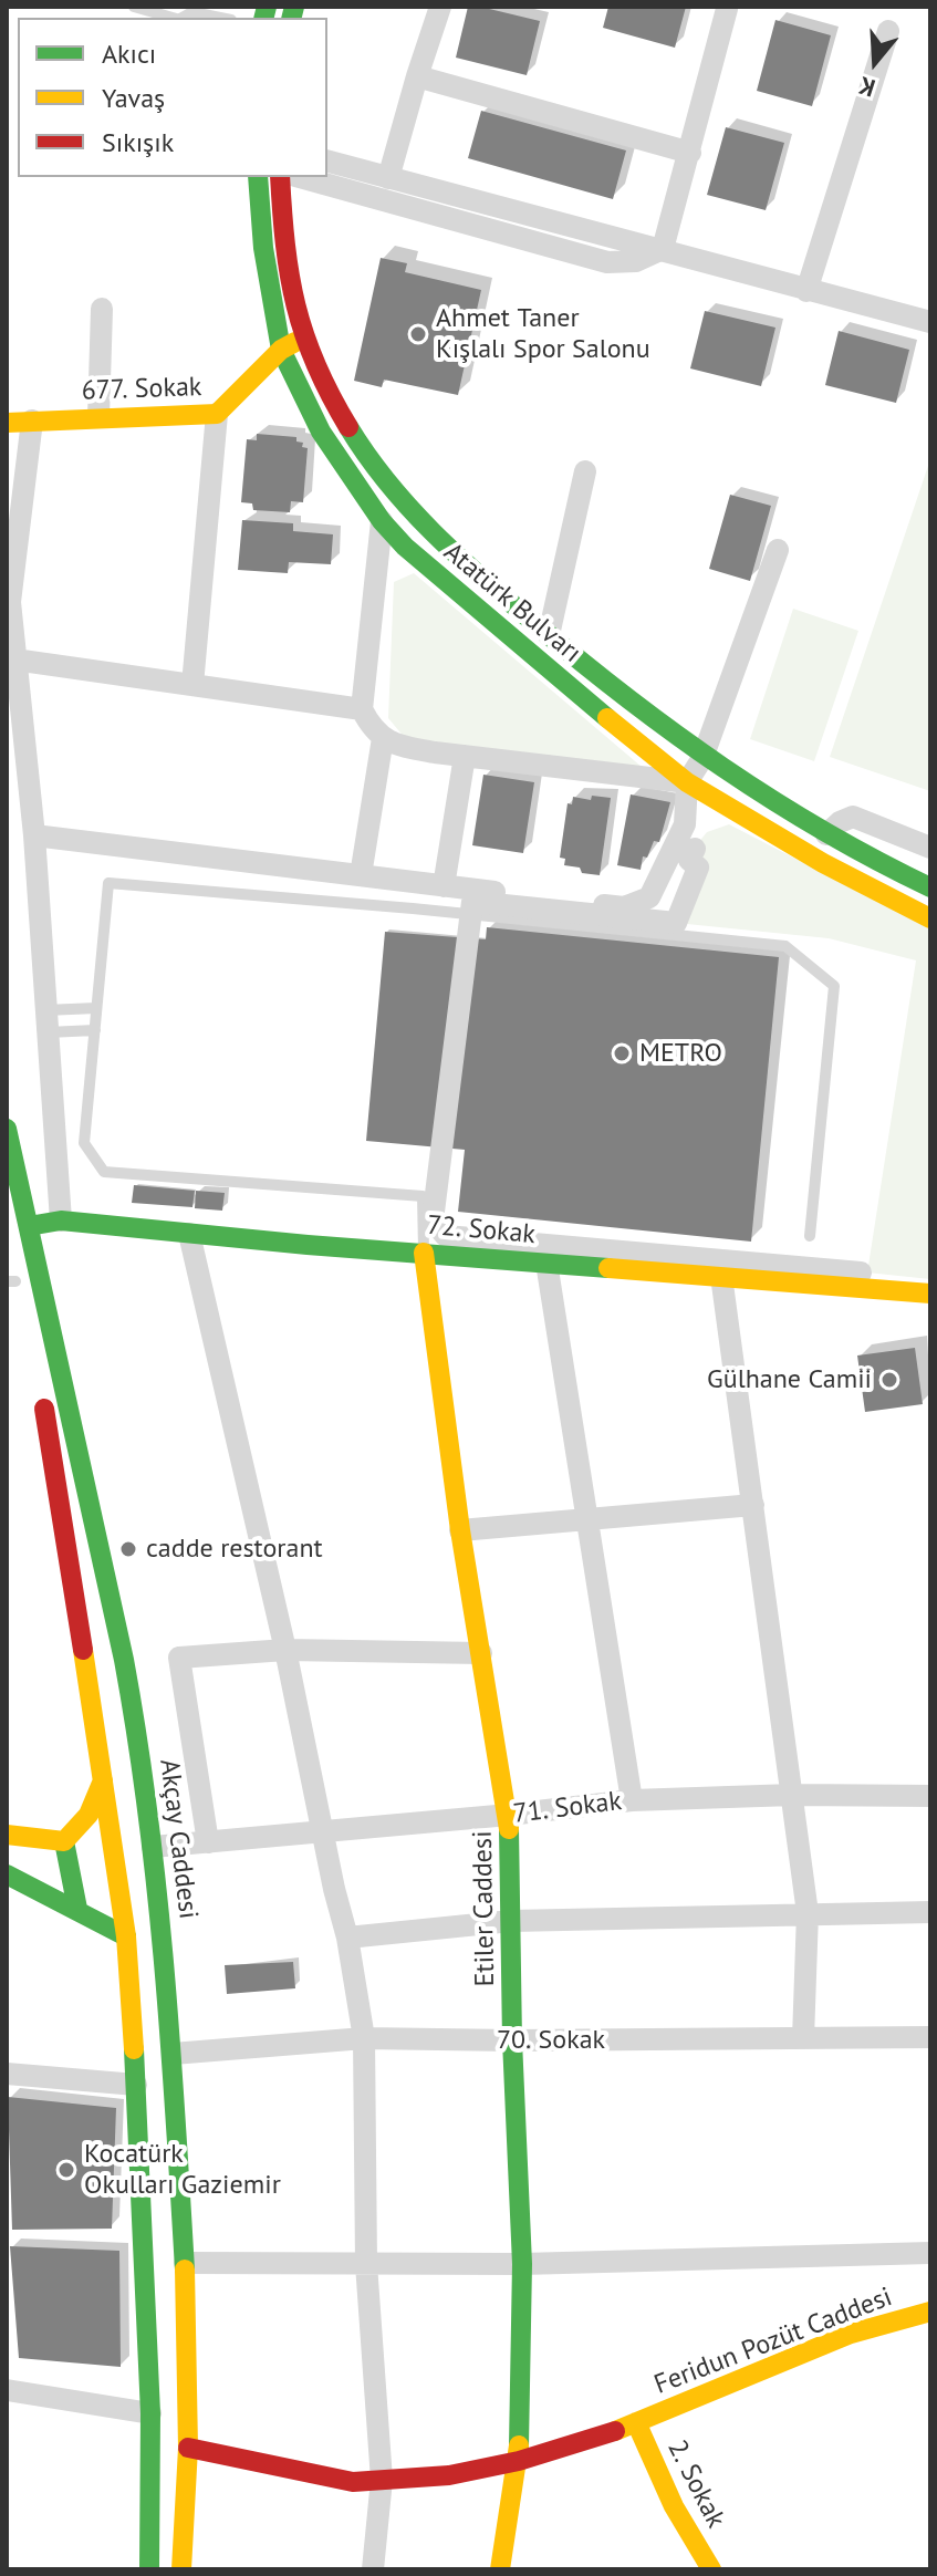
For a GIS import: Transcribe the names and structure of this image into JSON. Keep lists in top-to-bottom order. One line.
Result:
{"streets":{"main road":["677. Sokak","Atatürk Bulvarı","72. Sokak","Akçay Caddesi","Etiler Caddesi","Feridun Pozüt Caddesi","2. Sokak"],"street":["71. Sokak","70. Sokak"]},"crossings":[["677. Sokak","Atatürk Bulvarı"],["72. Sokak","Akçay Caddesi"],["72. Sokak","Etiler Caddesi"],["71. Sokak","Akçay Caddesi"],["71. Sokak","Etiler Caddesi"],["Akçay Caddesi","70. Sokak"],["Akçay Caddesi","Feridun Pozüt Caddesi"],["Etiler Caddesi","70. Sokak"],["Etiler Caddesi","Feridun Pozüt Caddesi"],["Feridun Pozüt Caddesi","2. Sokak"]],"places":["Ahmet Taner Kışlalı Spor Salonu","METRO","Gülhane Camii","cadde restorant","Kocatürk Okulları Gaziemir"],"legend":["Akıcı","Yavaş","Sıkışık"],"north":"bottom"}
